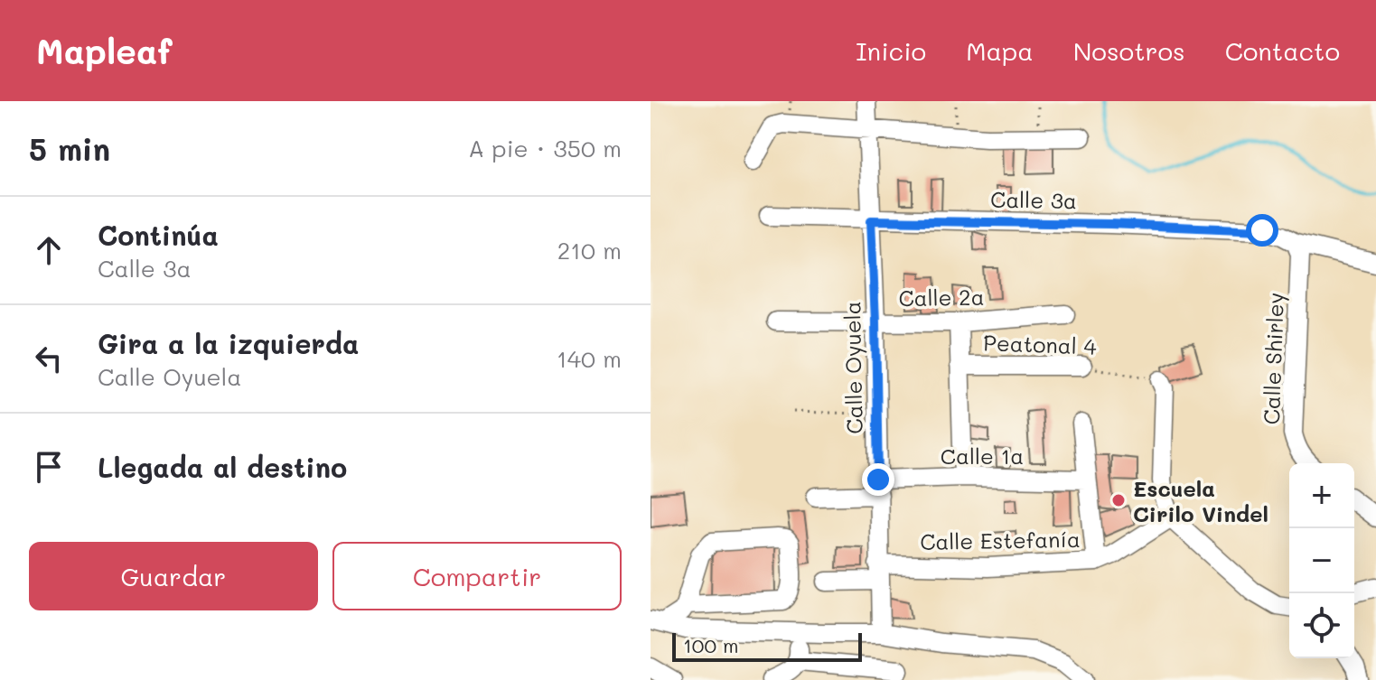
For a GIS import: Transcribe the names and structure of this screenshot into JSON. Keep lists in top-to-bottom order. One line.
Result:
{"streets":{"street":["Calle 3a","Calle 2a","Peatonal 4","Calle Shirley","Calle Oyuela","Calle 1a","Calle Estefanía"]},"crossings":[["Calle 3a","Calle Shirley"],["Calle 3a","Calle Oyuela"],["Calle 2a","Calle Oyuela"],["Calle Oyuela","Calle 1a"],["Calle Oyuela","Calle Estefanía"]],"places":["Escuela Cirilo Vindel"],"scale_bar":"100 m","page":{"header":"Mapleaf","nav":["Inicio","Mapa","Nosotros","Contacto"],"heading":["5 min","A pie · 350 m"],"list":[["Continúa","Calle 3a","210 m"],["Gira a la izquierda","Calle Oyuela","140 m"],"Llegada al destino"],"map_buttons":["+","−"],"buttons":["Guardar","Compartir"],"scale":"100 m"}}
